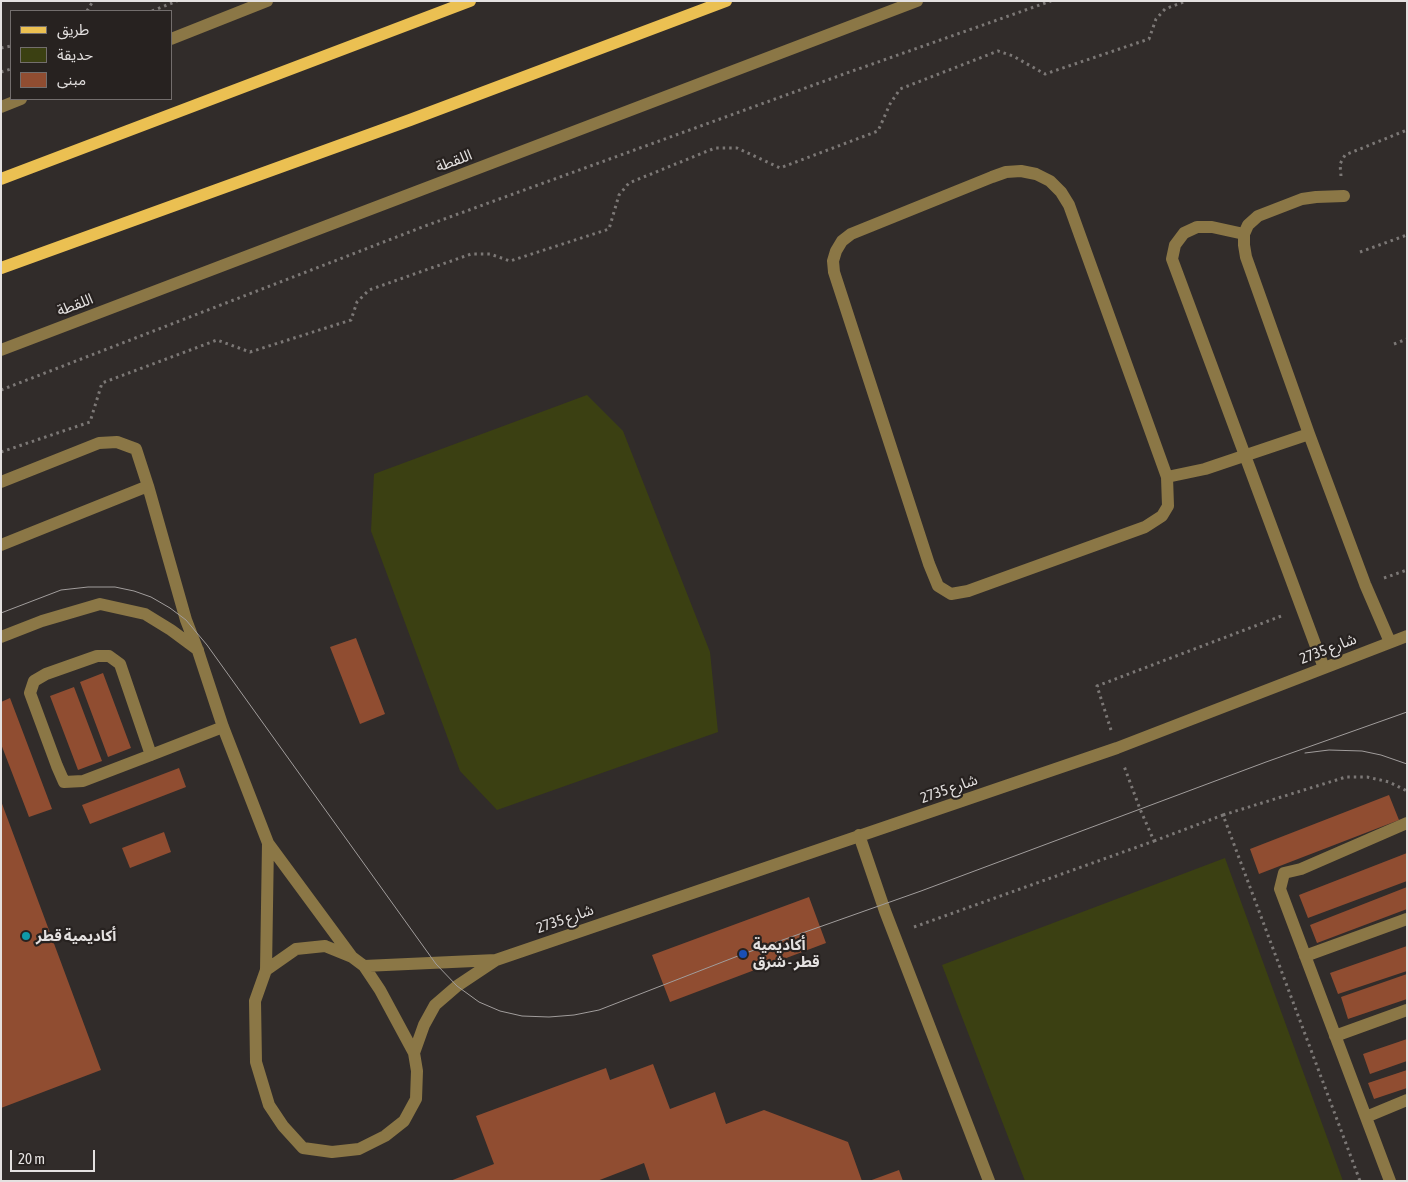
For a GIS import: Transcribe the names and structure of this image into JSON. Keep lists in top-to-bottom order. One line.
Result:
{"streets":{"street":["اللقطة","شارع 2735"]},"places":["أكاديمية قطر","أكاديمية قطر - شرق"],"legend":["طريق","حديقة","مبنى"],"scale_bar":"20 m"}
